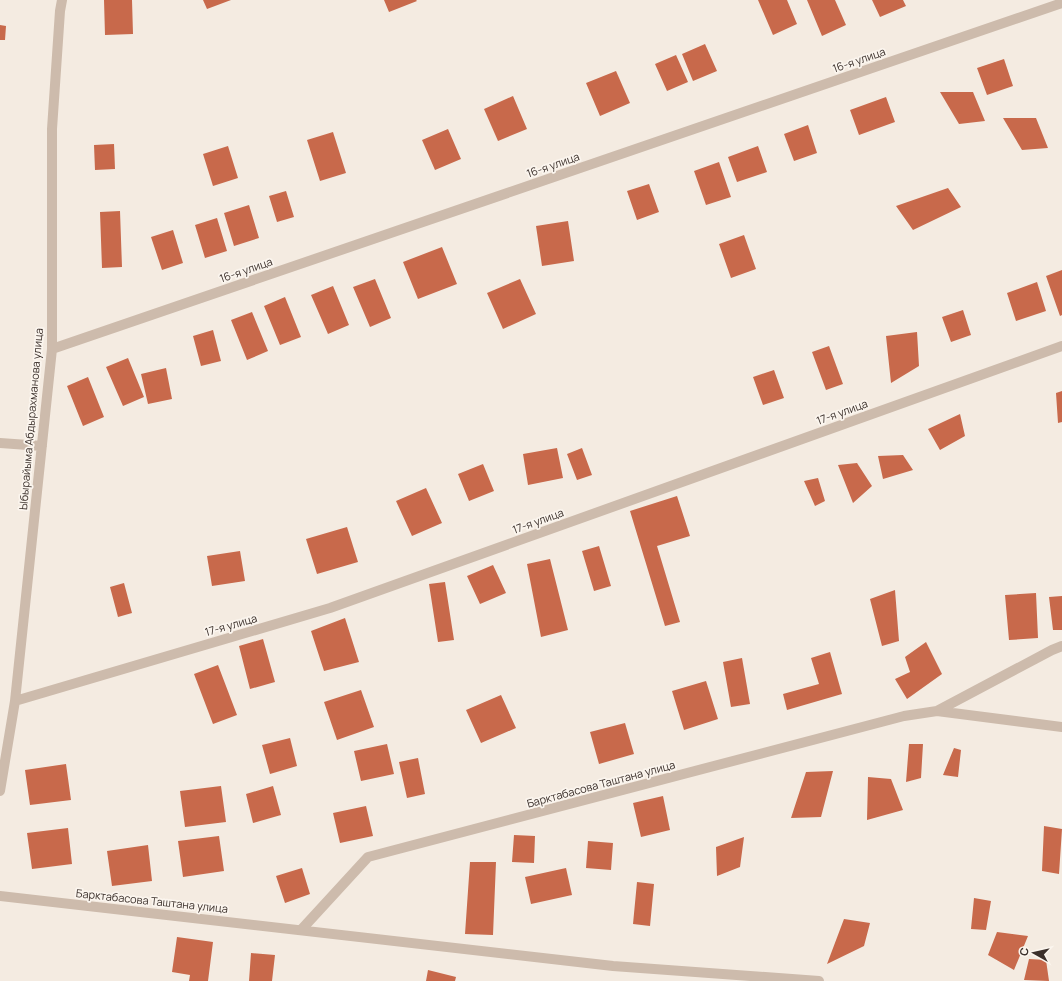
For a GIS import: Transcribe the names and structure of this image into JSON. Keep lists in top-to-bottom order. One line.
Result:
{"streets":{"street":["16-я улица","17-я улица","Ыбырайыма Абдырахманова улица","Барктабасова Таштана улица"]},"crossings":[["16-я улица","Ыбырайыма Абдырахманова улица"],["17-я улица","Ыбырайыма Абдырахманова улица"]],"north":"left"}
